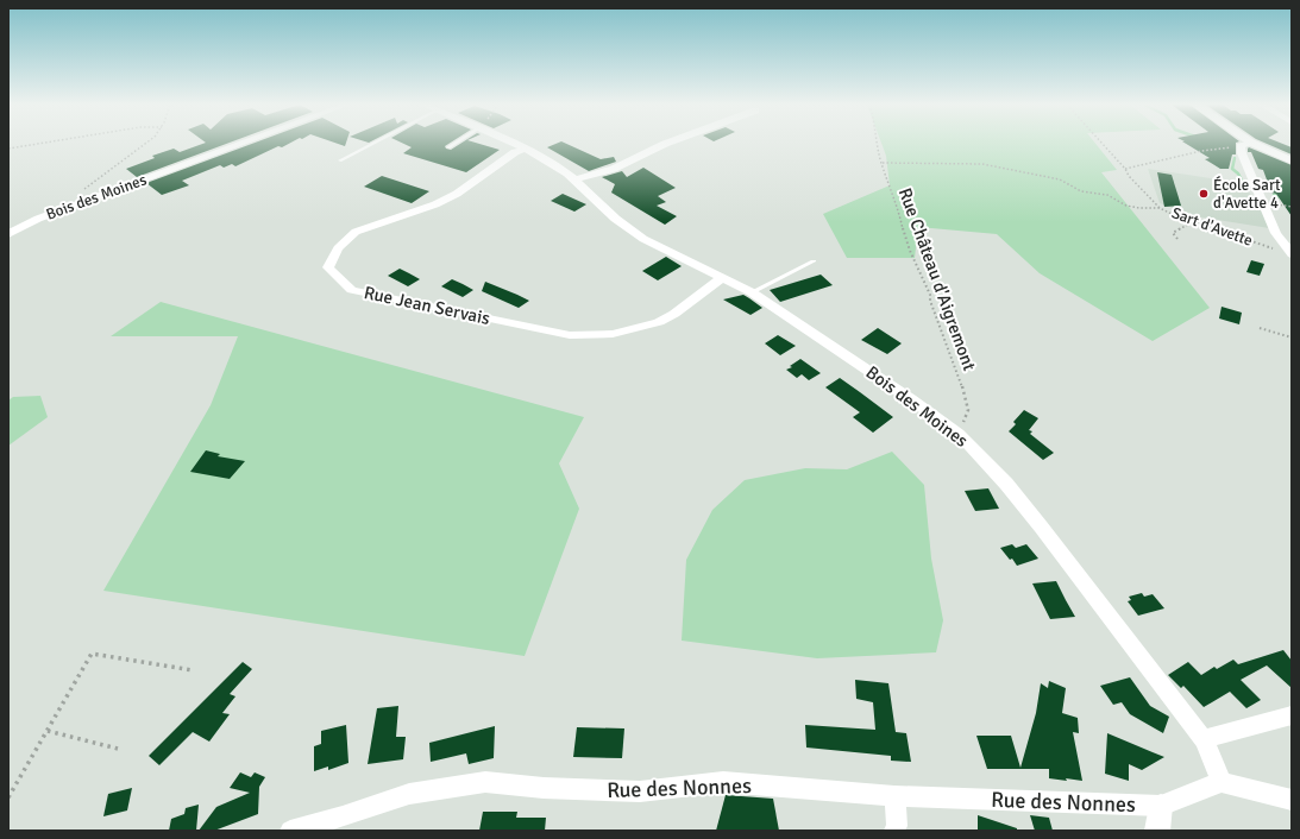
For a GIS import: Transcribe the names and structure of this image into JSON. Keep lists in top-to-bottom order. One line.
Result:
{"streets":{"street":["Bois des Moines","Sart d'Avette","Rue Jean Servais","Rue des Nonnes"],"path":["Rue Château d'Aigremont"]},"crossings":[["Bois des Moines","Rue Château d'Aigremont"],["Bois des Moines","Rue Jean Servais"]],"places":["École Sart d'Avette 4"]}
